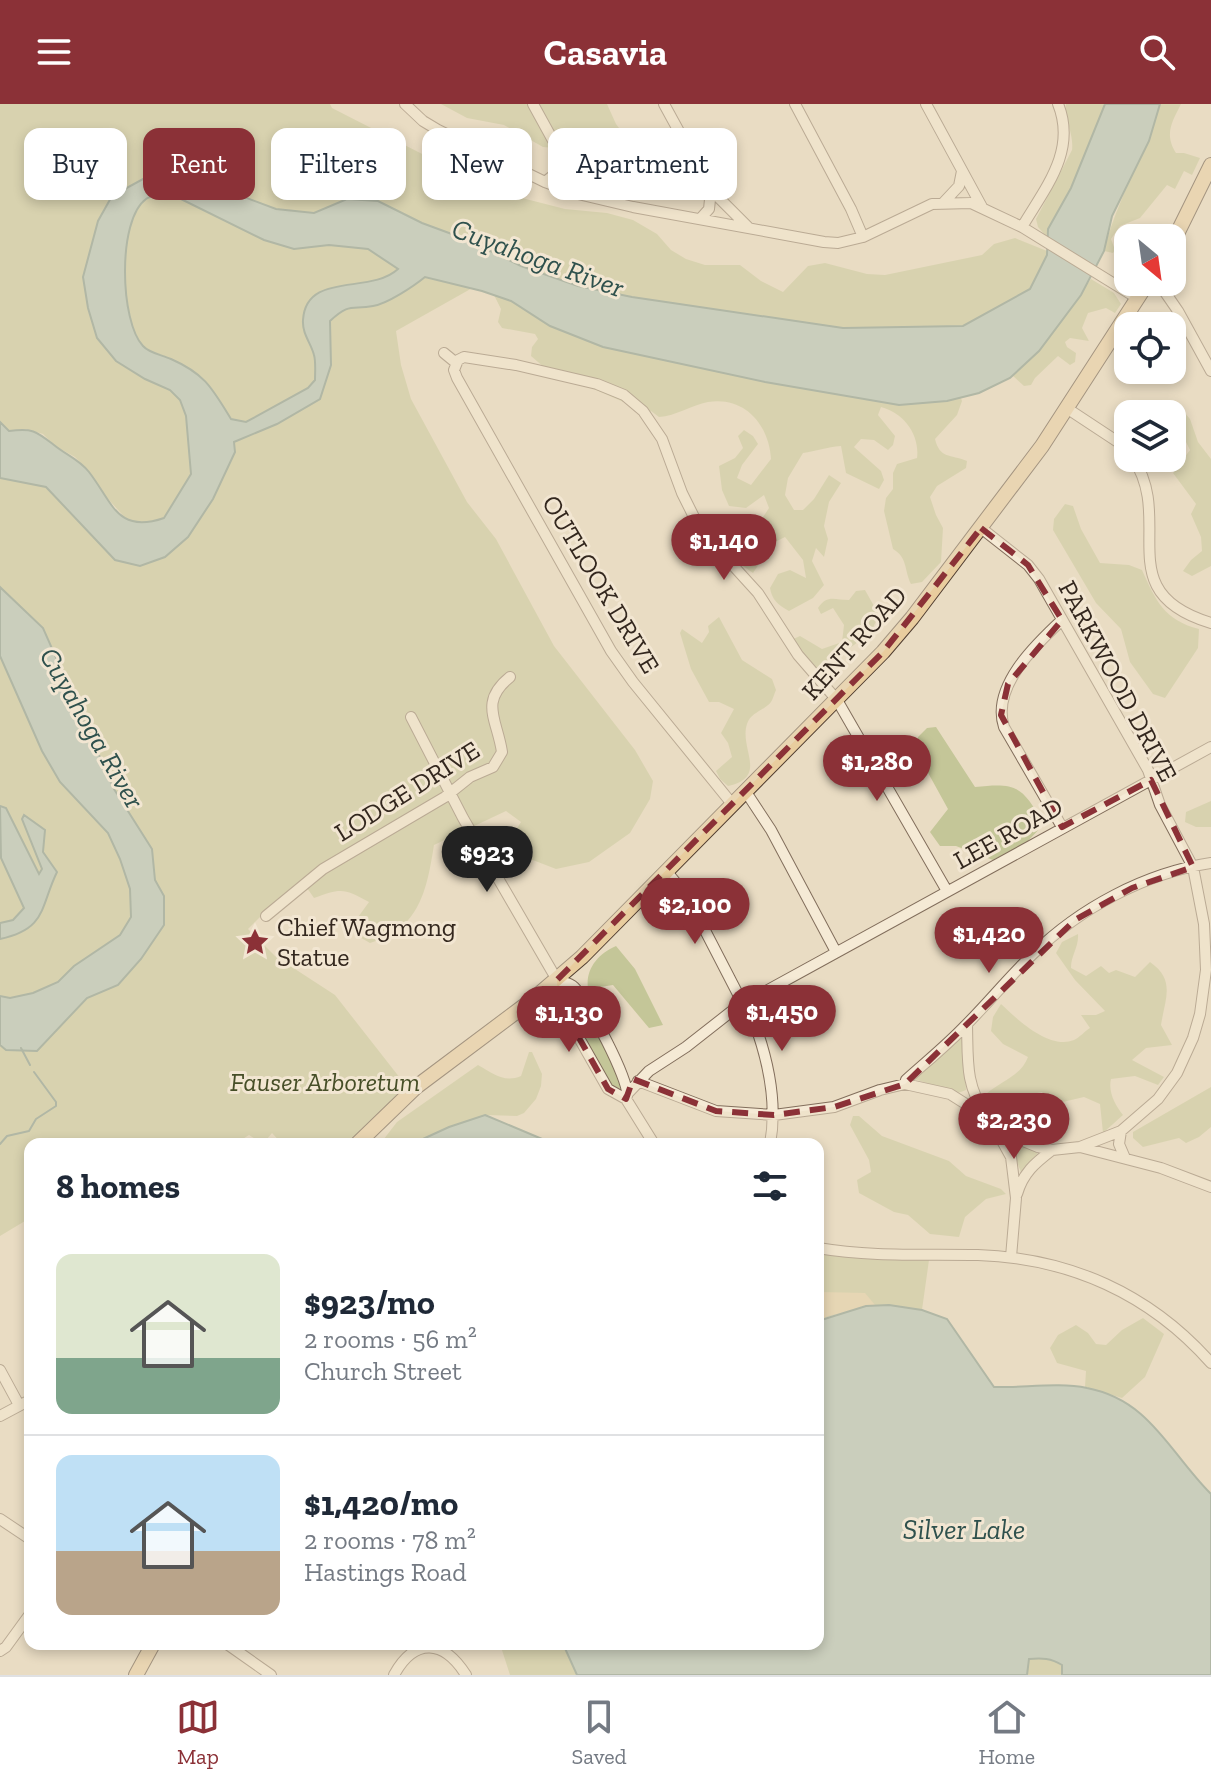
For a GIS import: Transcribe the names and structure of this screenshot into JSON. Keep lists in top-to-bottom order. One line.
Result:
{"streets":{"main road":["KENT ROAD"],"street":["OUTLOOK DRIVE","PARKWOOD DRIVE","LODGE DRIVE","LEE ROAD"]},"crossings":[["OUTLOOK DRIVE","KENT ROAD"],["KENT ROAD","PARKWOOD DRIVE"],["PARKWOOD DRIVE","LEE ROAD"]],"water":["Cuyahoga River","Silver Lake"],"parks":["Fauser Arboretum"],"places":{"place":["Chief Wagmong Statue"]},"north":"bottom right","page":{"header":"Casavia","chip":["Buy","Rent","Filters","New","Apartment"],"price":["$1,140","$1,280","$923","$2,100","$1,420","$1,450","$1,130","$2,230"],"heading":"8 homes","list":[{"name":"$923/mo","note":"2 rooms · 56 m² · Church Street"},{"name":"$1,420/mo","note":"2 rooms · 78 m² · Hastings Road"}],"tabs":["Map","Saved","Home"]}}
